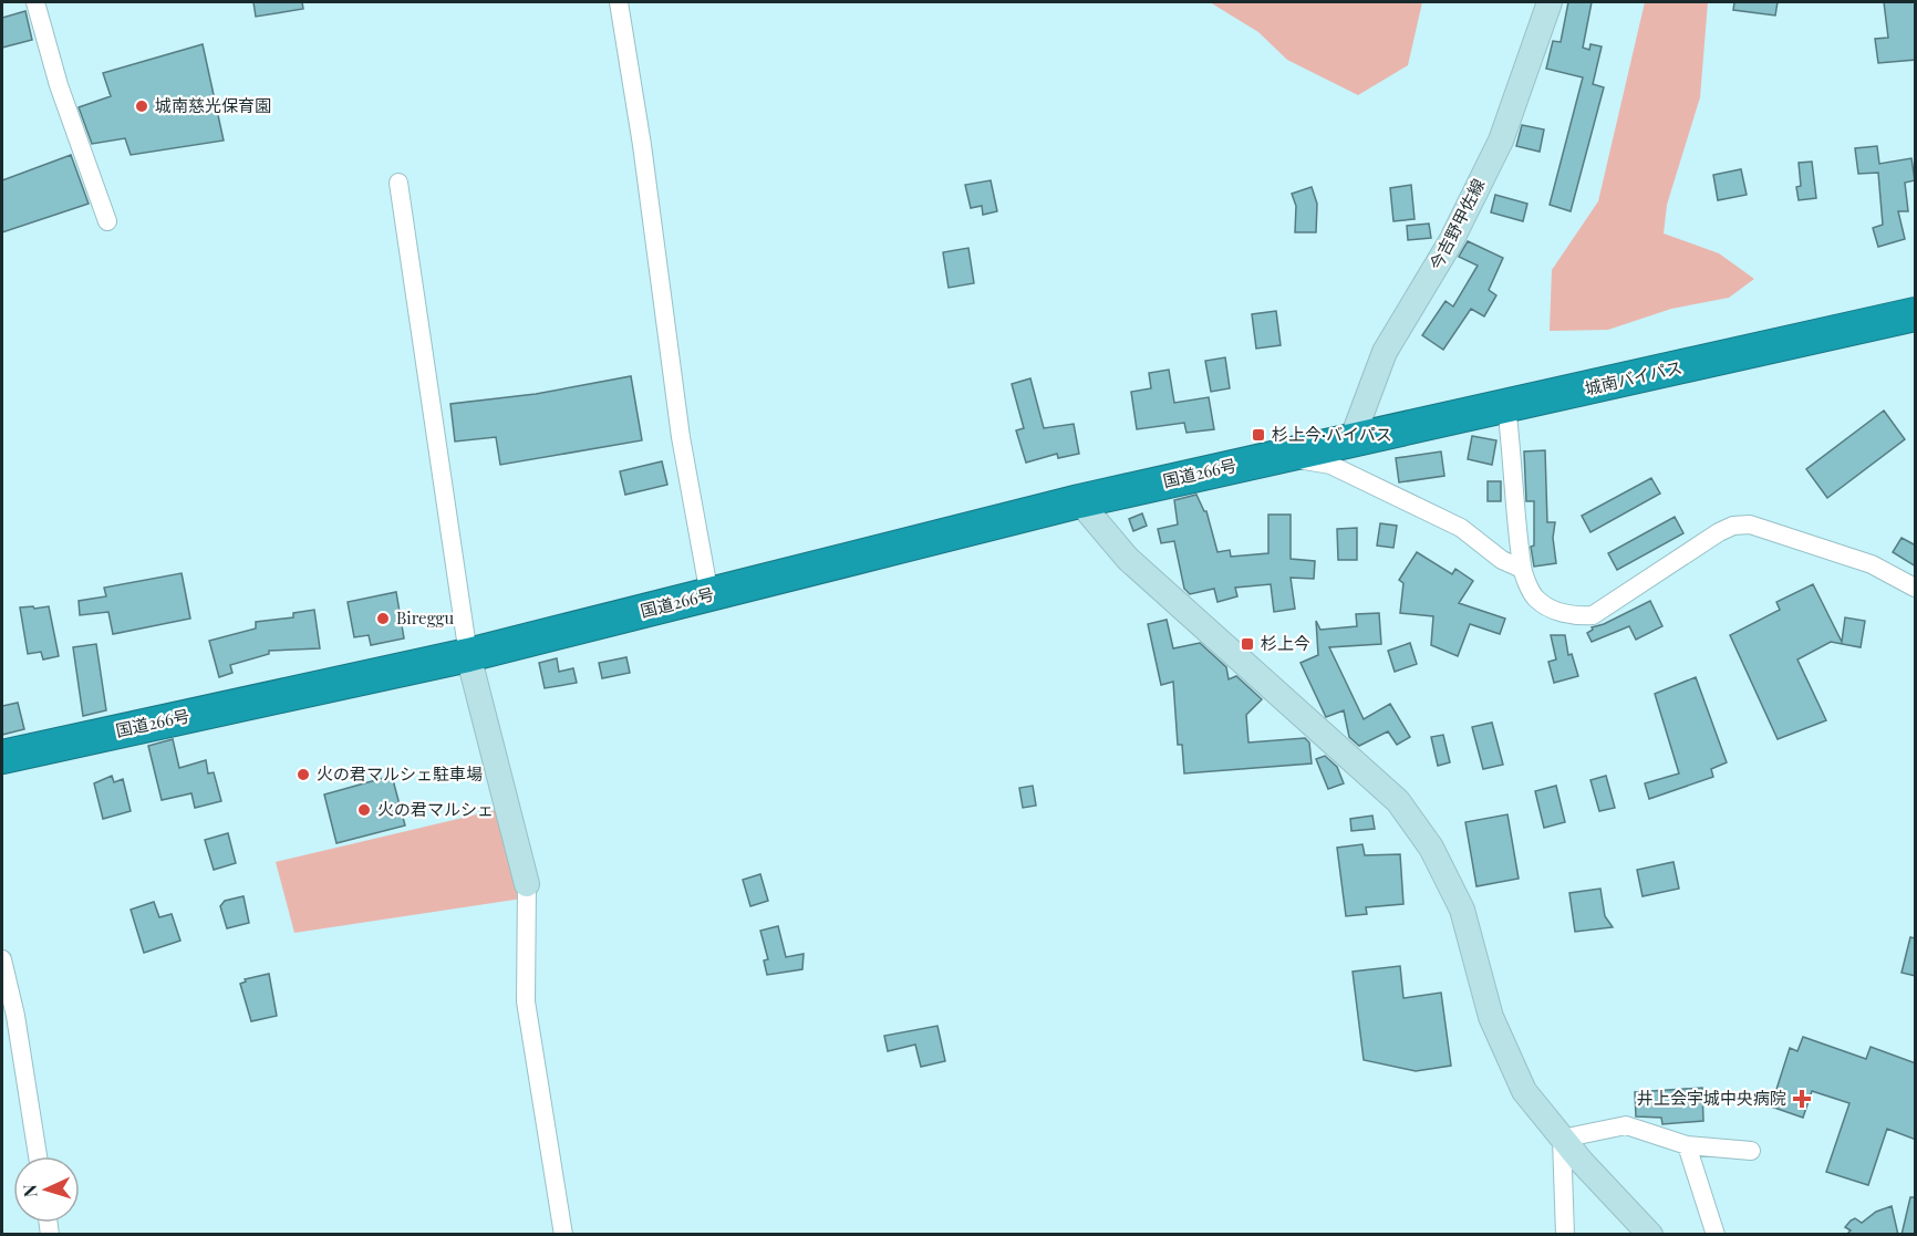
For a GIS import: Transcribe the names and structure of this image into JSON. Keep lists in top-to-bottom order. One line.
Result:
{"streets":{"highway":["城南バイパス","国道266号"],"street":["今吉野甲佐線"]},"crossings":[["今吉野甲佐線","城南バイパス"],["今吉野甲佐線","国道266号"],["城南バイパス","国道266号"]],"places":{"other":["城南慈光保育園","Bireggu","火の君マルシェ駐車場","火の君マルシェ"],"transit":["杉上今·バイパス","杉上今"],"health":["井上会宇城中央病院"]},"north":"left"}
